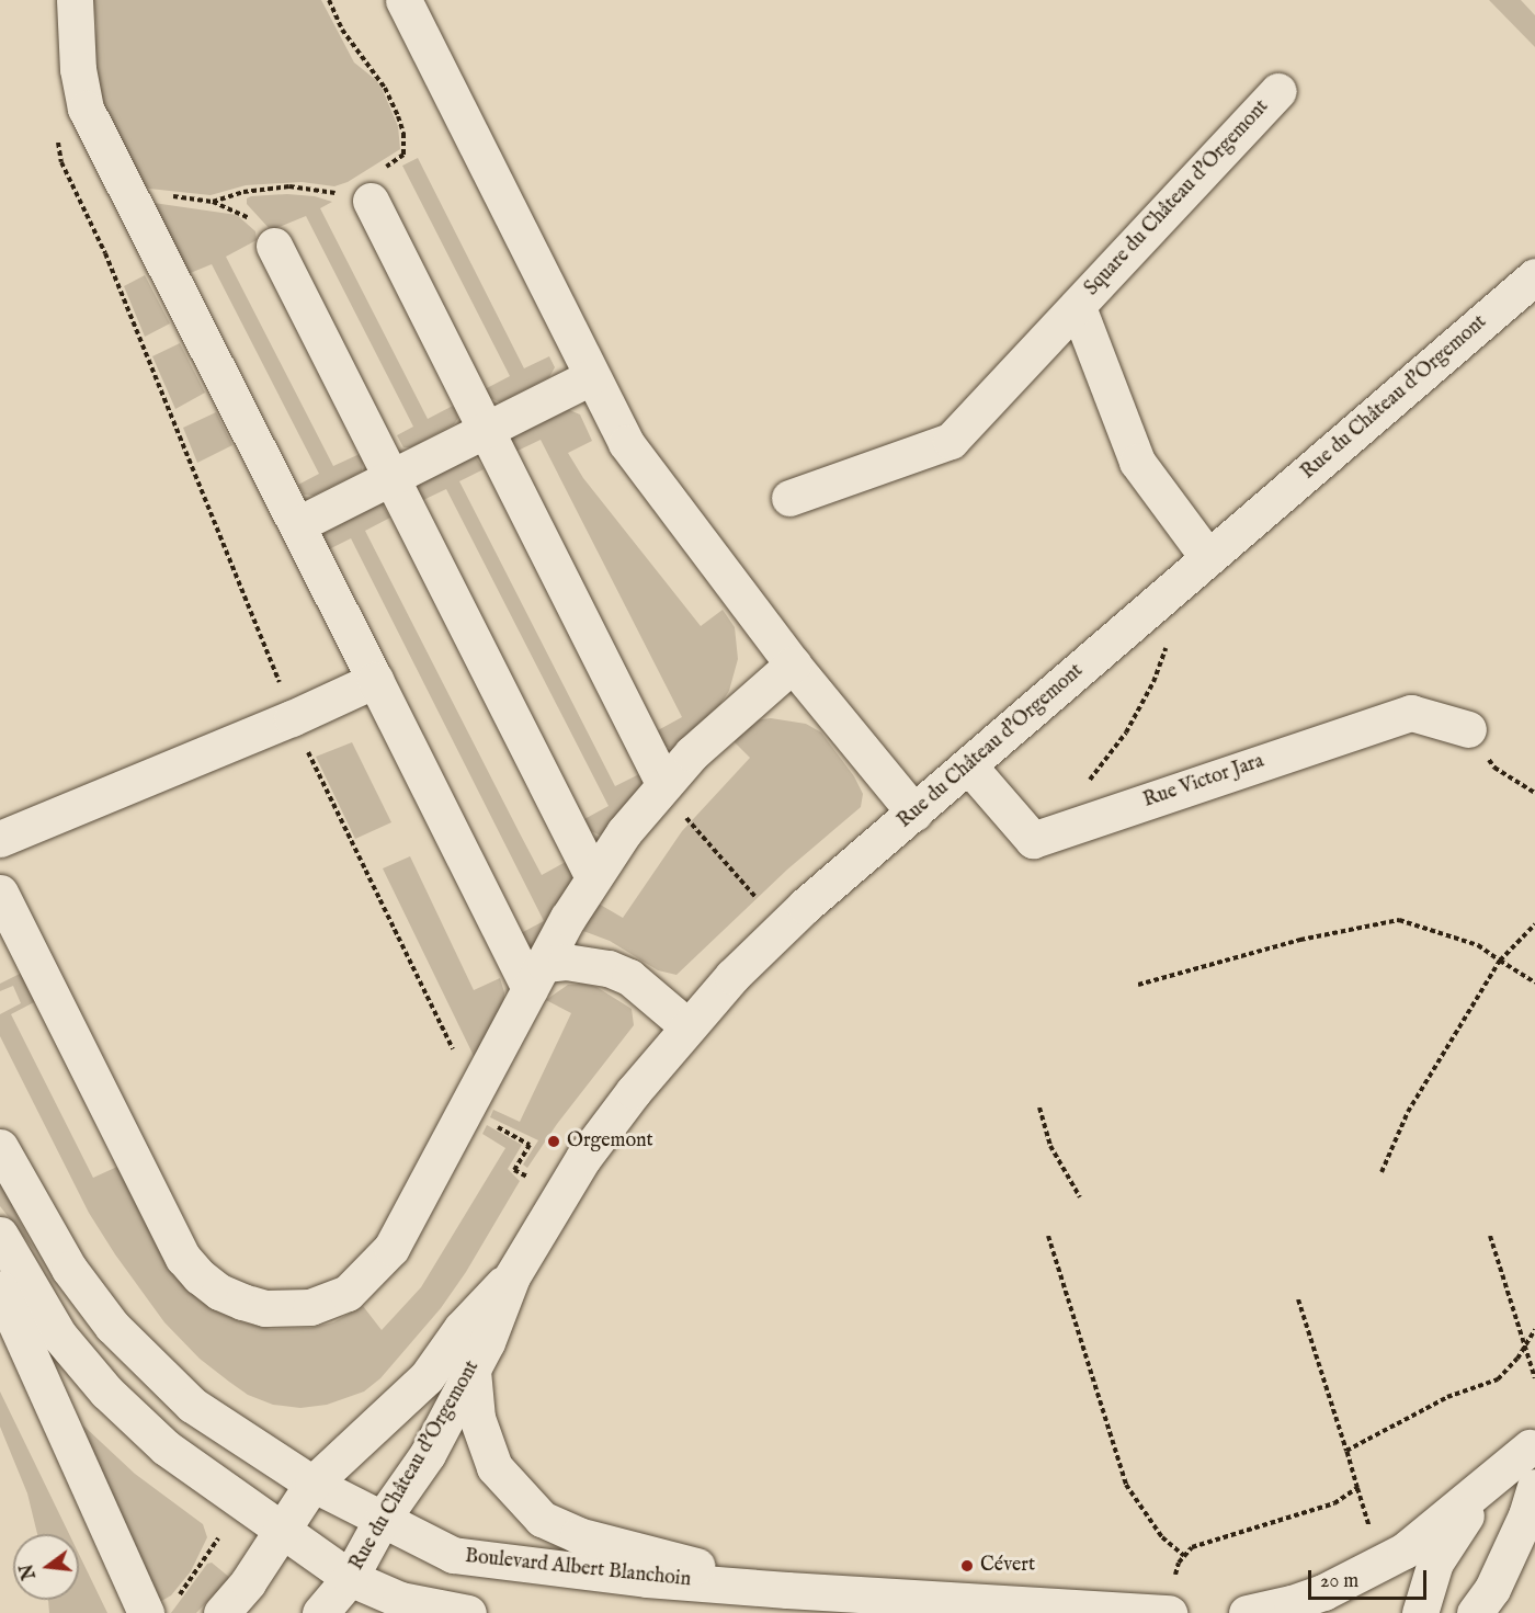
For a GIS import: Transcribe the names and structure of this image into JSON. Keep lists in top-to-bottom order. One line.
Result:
{"streets":{"street":["Square du Château d'Orgemont","Rue du Château d'Orgemont","Rue Victor Jara","Boulevard Albert Blanchoin"]},"crossings":[["Square du Château d'Orgemont","Rue du Château d'Orgemont"],["Rue du Château d'Orgemont","Rue Victor Jara"],["Rue du Château d'Orgemont","Boulevard Albert Blanchoin"]],"places":["Orgemont","Cévert"],"scale_bar":"20 m","north":"left"}
